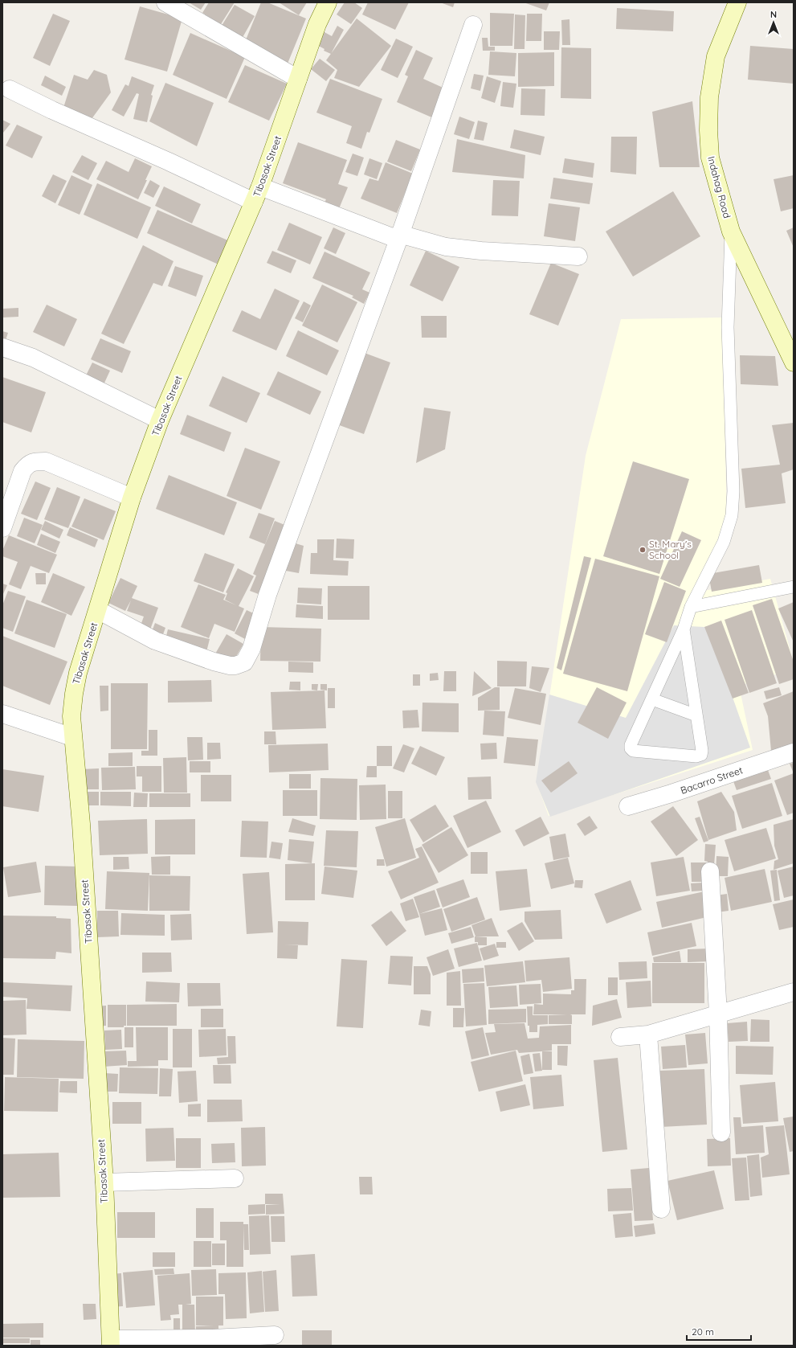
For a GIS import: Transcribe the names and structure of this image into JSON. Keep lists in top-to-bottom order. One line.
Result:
{"streets":{"street":["Tibasak Street","Indahag Road","Bacarro Street"]},"places":["St. Mary's School"],"scale_bar":"20 m","north":"top"}
